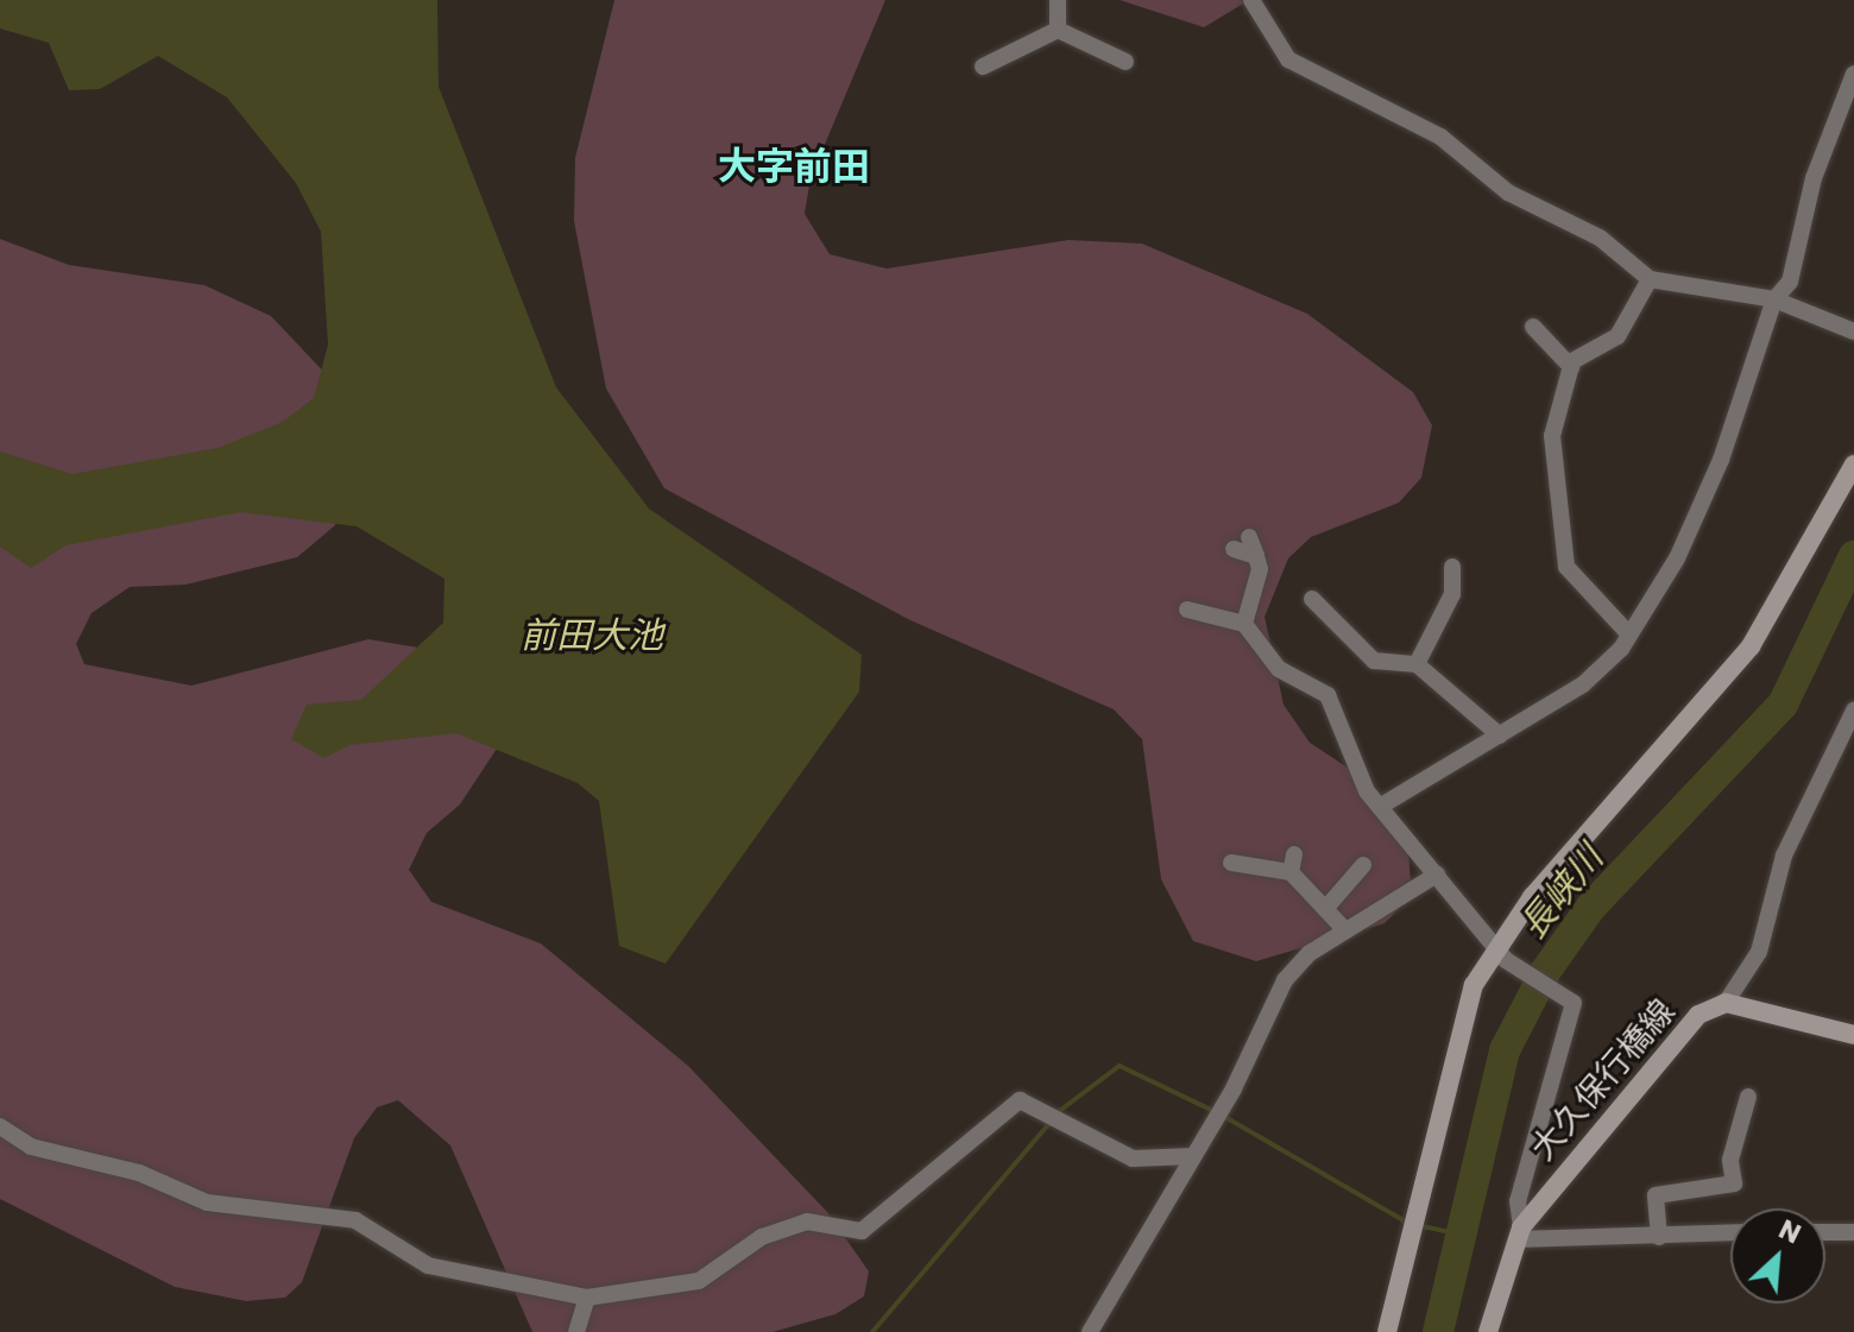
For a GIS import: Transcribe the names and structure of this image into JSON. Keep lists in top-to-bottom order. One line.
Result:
{"streets":{"street":["大久保行橋線"]},"districts":["大字前田"],"water":["前田大池","長峡川"],"north":"top right"}
